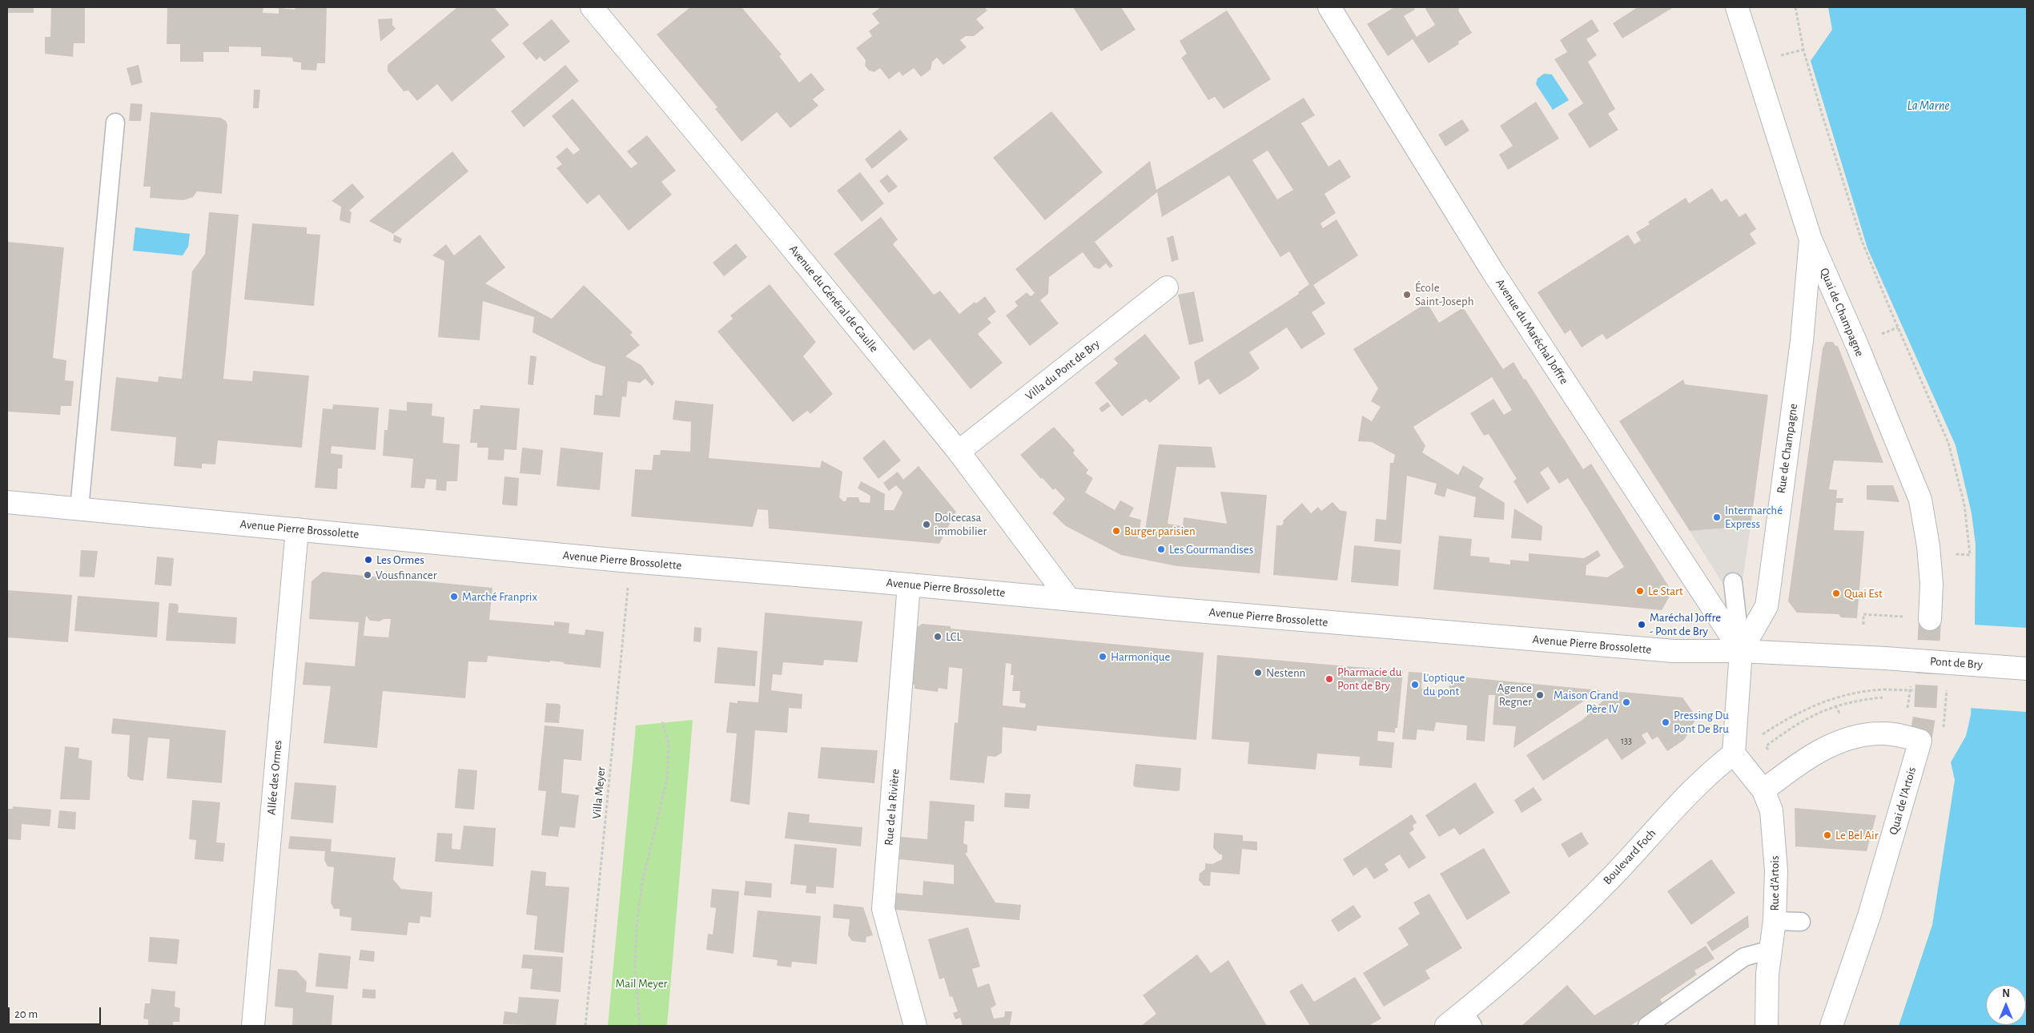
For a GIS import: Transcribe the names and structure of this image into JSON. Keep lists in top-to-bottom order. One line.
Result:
{"streets":{"street":["Avenue du Général de Gaulle","Quai de Champagne","Avenue du Maréchal Joffre","Villa du Pont de Bry","Rue de Champagne","Avenue Pierre Brossolette","Pont de Bry","Allée des Ormes","Quai de l'Artois","Rue de la Rivière","Boulevard Foch","Rue d'Artois"],"path":["Villa Meyer"]},"crossings":[["Avenue du Général de Gaulle","Villa du Pont de Bry"],["Avenue du Général de Gaulle","Avenue Pierre Brossolette"],["Quai de Champagne","Rue de Champagne"],["Avenue du Maréchal Joffre","Rue de Champagne"],["Avenue du Maréchal Joffre","Avenue Pierre Brossolette"],["Rue de Champagne","Avenue Pierre Brossolette"],["Avenue Pierre Brossolette","Pont de Bry"],["Avenue Pierre Brossolette","Allée des Ormes"],["Avenue Pierre Brossolette","Villa Meyer"],["Avenue Pierre Brossolette","Rue de la Rivière"],["Quai de l'Artois","Rue d'Artois"],["Boulevard Foch","Rue d'Artois"]],"water":["La Marne"],"parks":["Mail Meyer"],"places":["École Saint-Joseph","Intermarché Express","Dolcecasa immobilier","Burger parisien","Les Gourmandises","Les Ormes","Vousfinancer","Le Start","Quai Est","Marché Franprix","Maréchal Joffre - Pont de Bry","LCL","Harmonique","Nestenn","Pharmacie du Pont de Bry","L'optique du pont","Agence Regner","Maison Grand Père IV","Pressing Du Pont De Bru","Le Bel Air"],"house_numbers":["133"],"scale_bar":"20 m","north":"top"}
